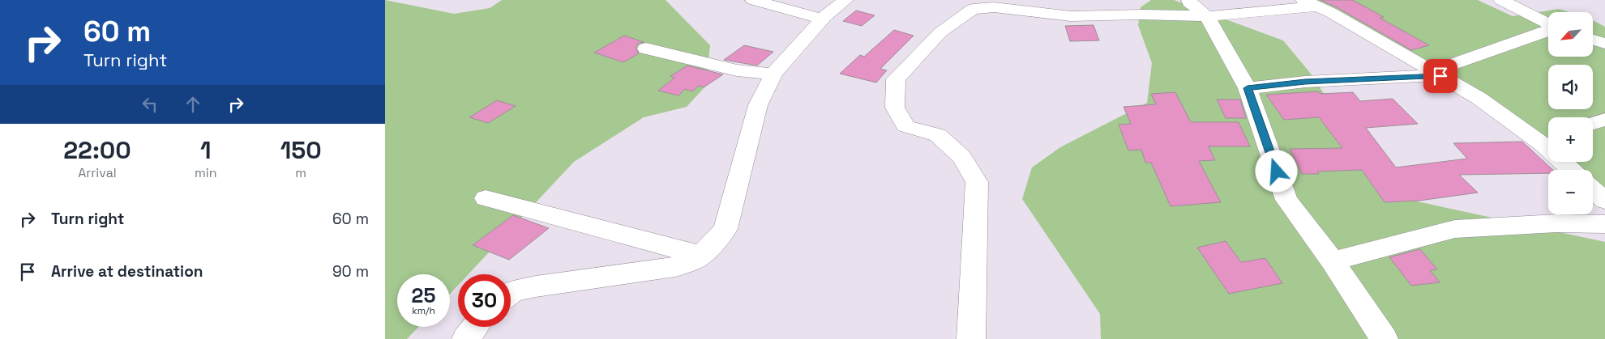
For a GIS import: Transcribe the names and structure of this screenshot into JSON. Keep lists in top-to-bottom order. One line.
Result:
{"north":"bottom left","page":{"turn":["60 m","Turn right"],"map_buttons":["+","−"],"eta":["22:00","Arrival","1","min","150","m"],"list":[{"name":"Turn right","value":"60 m"},{"name":"Arrive at destination","value":"90 m"}],"speed":"25 km/h","limit":"30"}}
